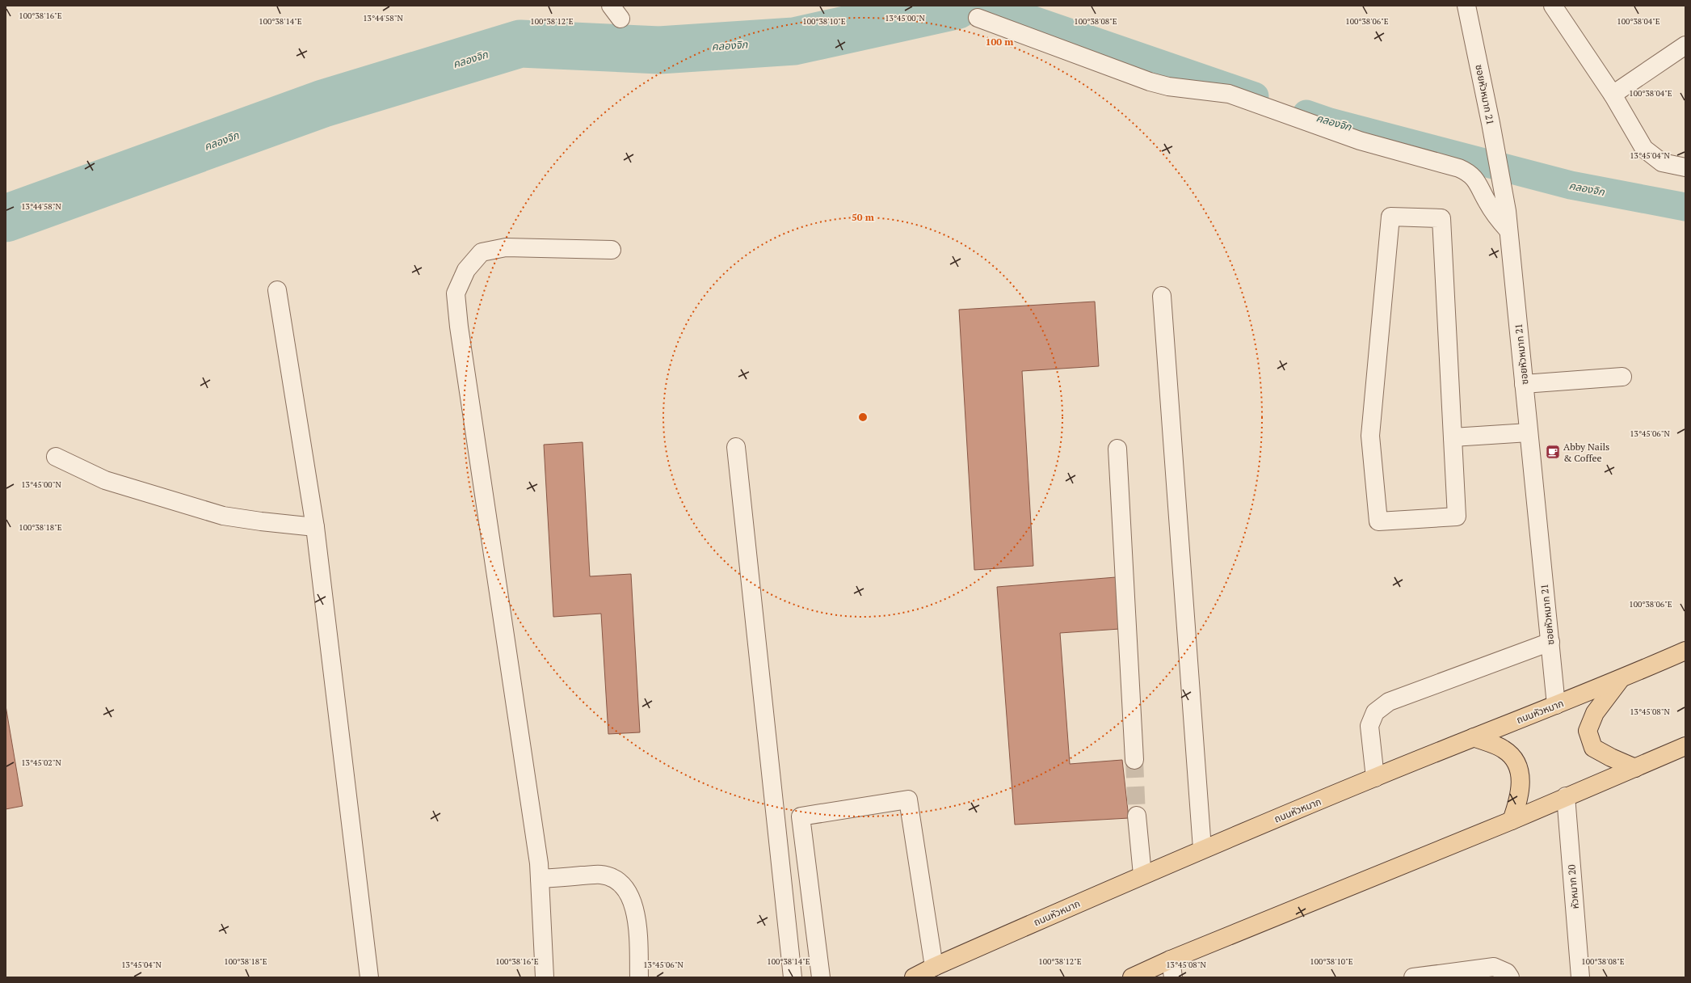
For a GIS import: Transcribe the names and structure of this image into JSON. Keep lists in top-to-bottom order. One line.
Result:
{"streets":{"main road":["ถนนหัวหมาก"],"street":["ซอยหัวหมาก 21","หัวหมาก 20"]},"crossings":[["ซอยหัวหมาก 21","ถนนหัวหมาก"]],"water":["คลองจิก"],"places":{"cafe":["Abby Nails & Coffee"]},"coordinates":["100°38'16\"E","13°44'58\"N","13°45'00\"N","100°38'04\"E","100°38'12\"E","100°38'10\"E","100°38'06\"E","100°38'14\"E","100°38'08\"E","13°45'04\"N","13°45'06\"N","100°38'18\"E","13°45'08\"N","13°45'02\"N"],"rings":["100 m","50 m"]}
